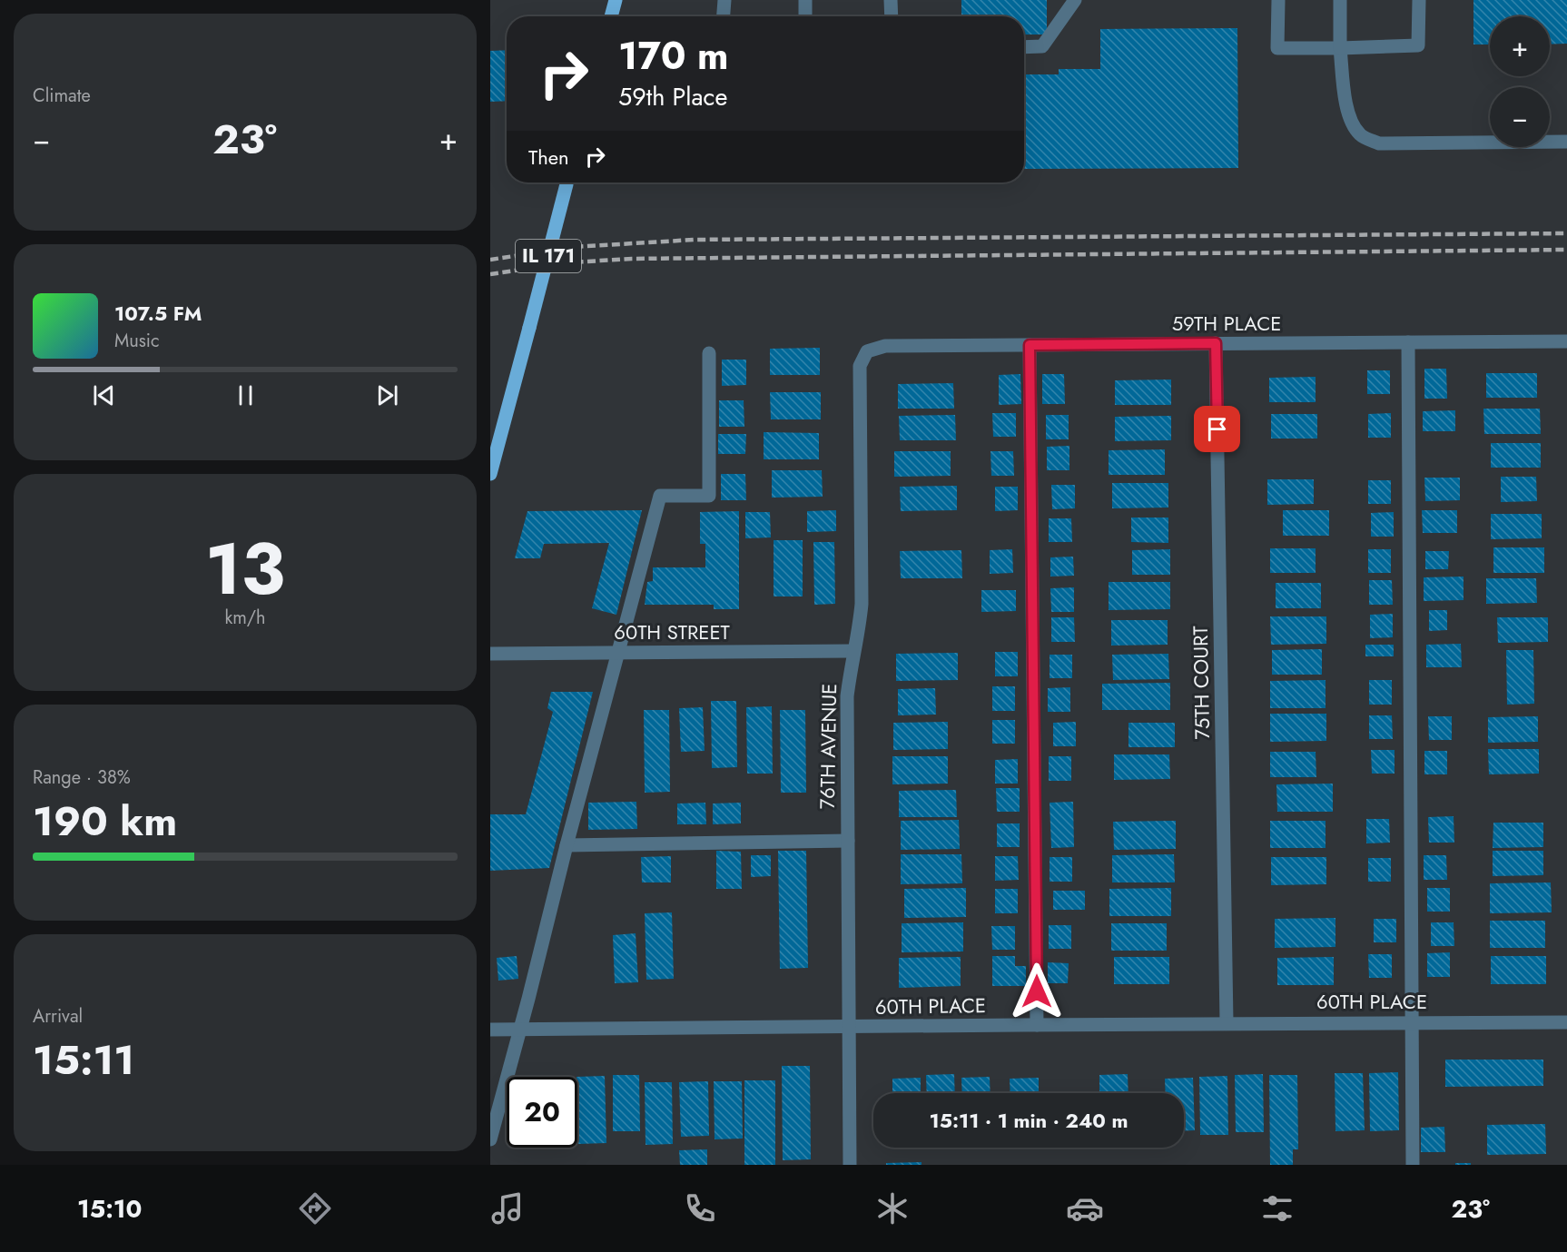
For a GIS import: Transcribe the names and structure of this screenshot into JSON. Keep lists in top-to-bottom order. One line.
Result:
{"streets":{"main road":["IL 171"],"street":["59TH PLACE","60TH STREET","75TH COURT","76TH AVENUE","60TH PLACE"]},"crossings":[["59TH PLACE","75TH COURT"],["59TH PLACE","76TH AVENUE"],["60TH STREET","76TH AVENUE"],["75TH COURT","60TH PLACE"],["76TH AVENUE","60TH PLACE"]],"page":{"tile":["Climate",["13","km/h"],["Range · 38%","190 km"],["Arrival","15:11"]],"map_buttons":["+","−"],"turn":["170 m","59th Place"],"heat":["−","23°","+"],"then":"Then","song":["107.5 FM","Music"],"limit":"20","trip":"15:11 · 1 min · 240 m","tabs":["15:10","23°"]}}
